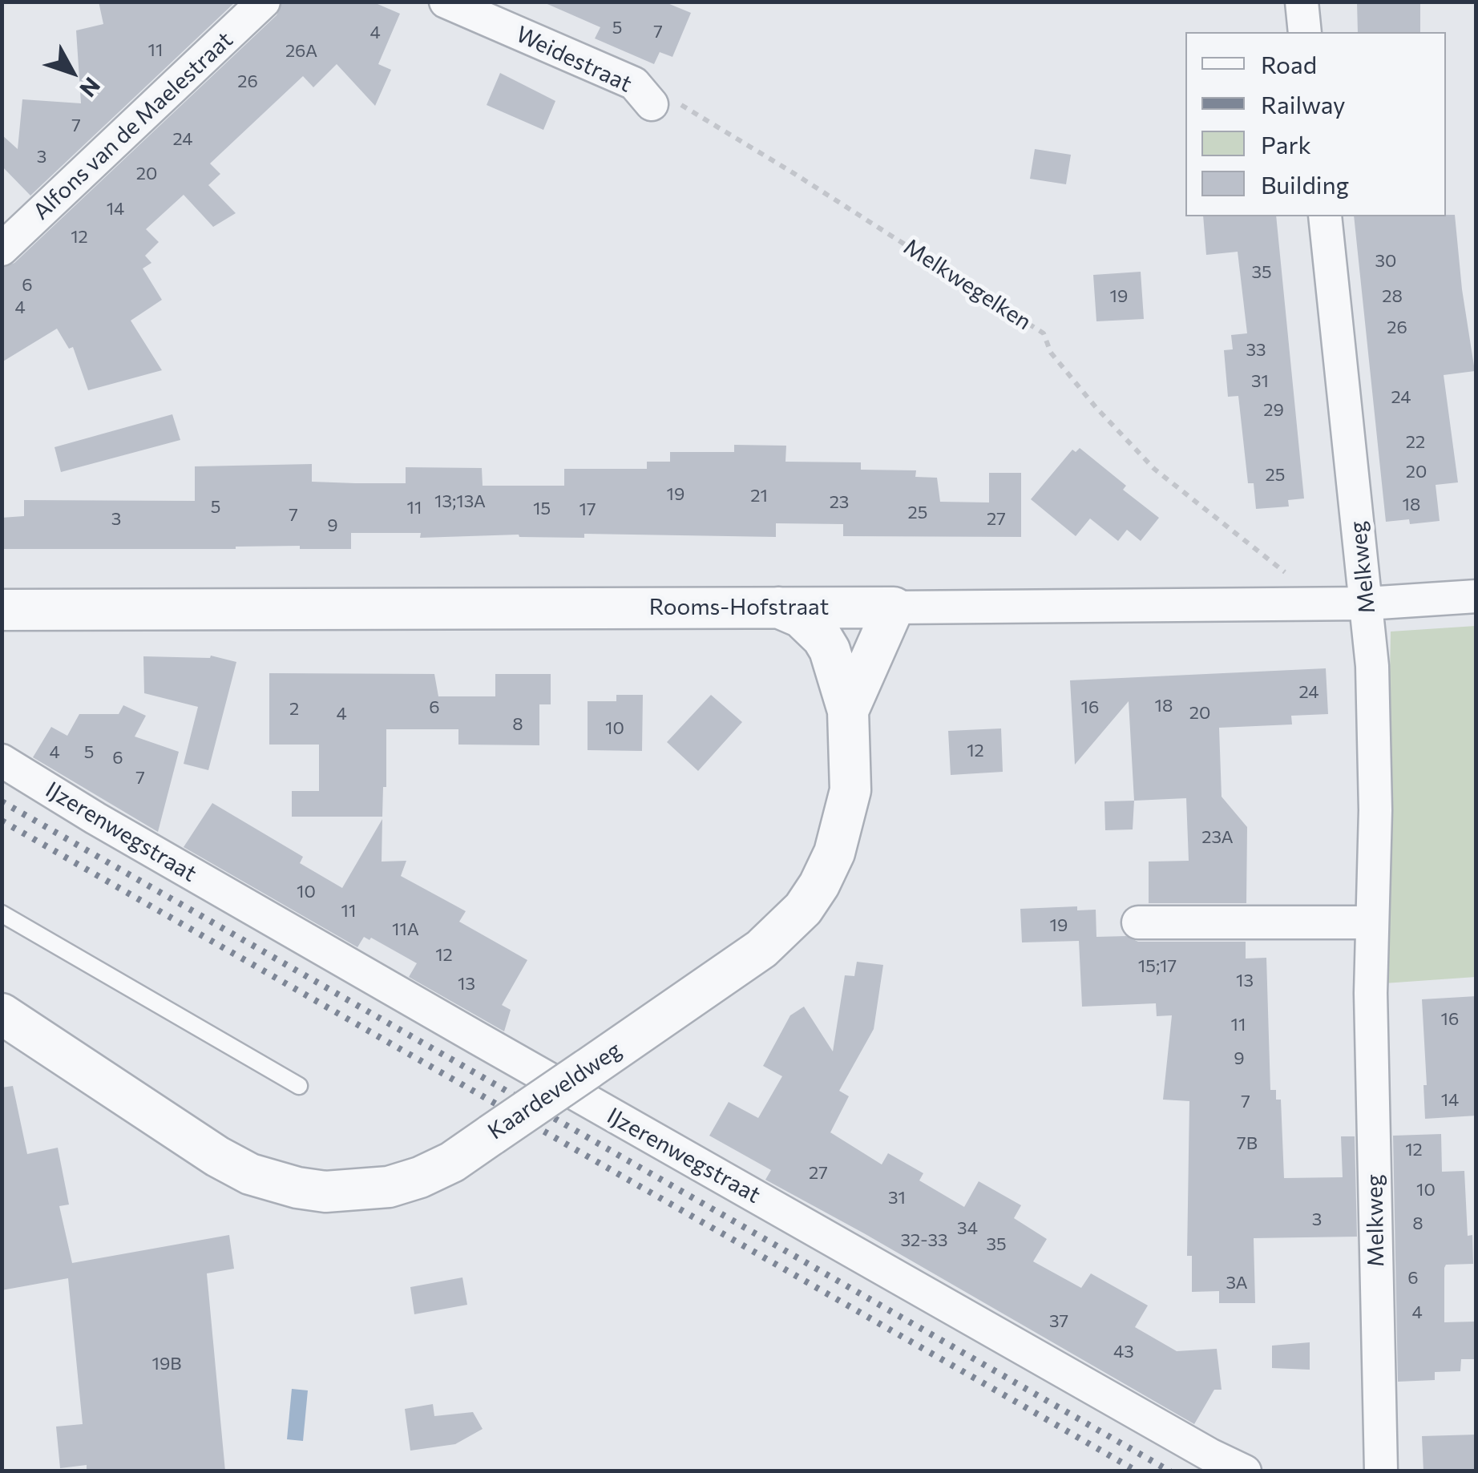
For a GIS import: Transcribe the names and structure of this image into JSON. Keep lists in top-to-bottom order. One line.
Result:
{"streets":{"street":["Weidestraat","Alfons van de Maelestraat","Melkweg","Rooms-Hofstraat","IJzerenwegstraat","Kaardeveldweg"],"path":["Melkwegelken"]},"crossings":[["Weidestraat","Melkwegelken"],["Melkwegelken","Rooms-Hofstraat"],["Melkweg","Rooms-Hofstraat"],["Rooms-Hofstraat","Kaardeveldweg"]],"house_numbers":["5","7","4","11","26A","26","7","24","3","20","14","12","30","35","6","19","28","4","26","33","31","24","29","22","20","25","19","21","13;13A","23","18","5","11","15","17","25","7","3","27","9","24","18","6","16","2","20","4","8","10","12","4","5","6","7","23A","10","11","19","11A","12","15;17","13","13","16","11","9","14","7","7B","12","27","10","31","3","8","34","32-33","35","6","3A","4","37","43","19B"],"legend":["Road","Railway","Park","Building"],"north":"bottom right"}
